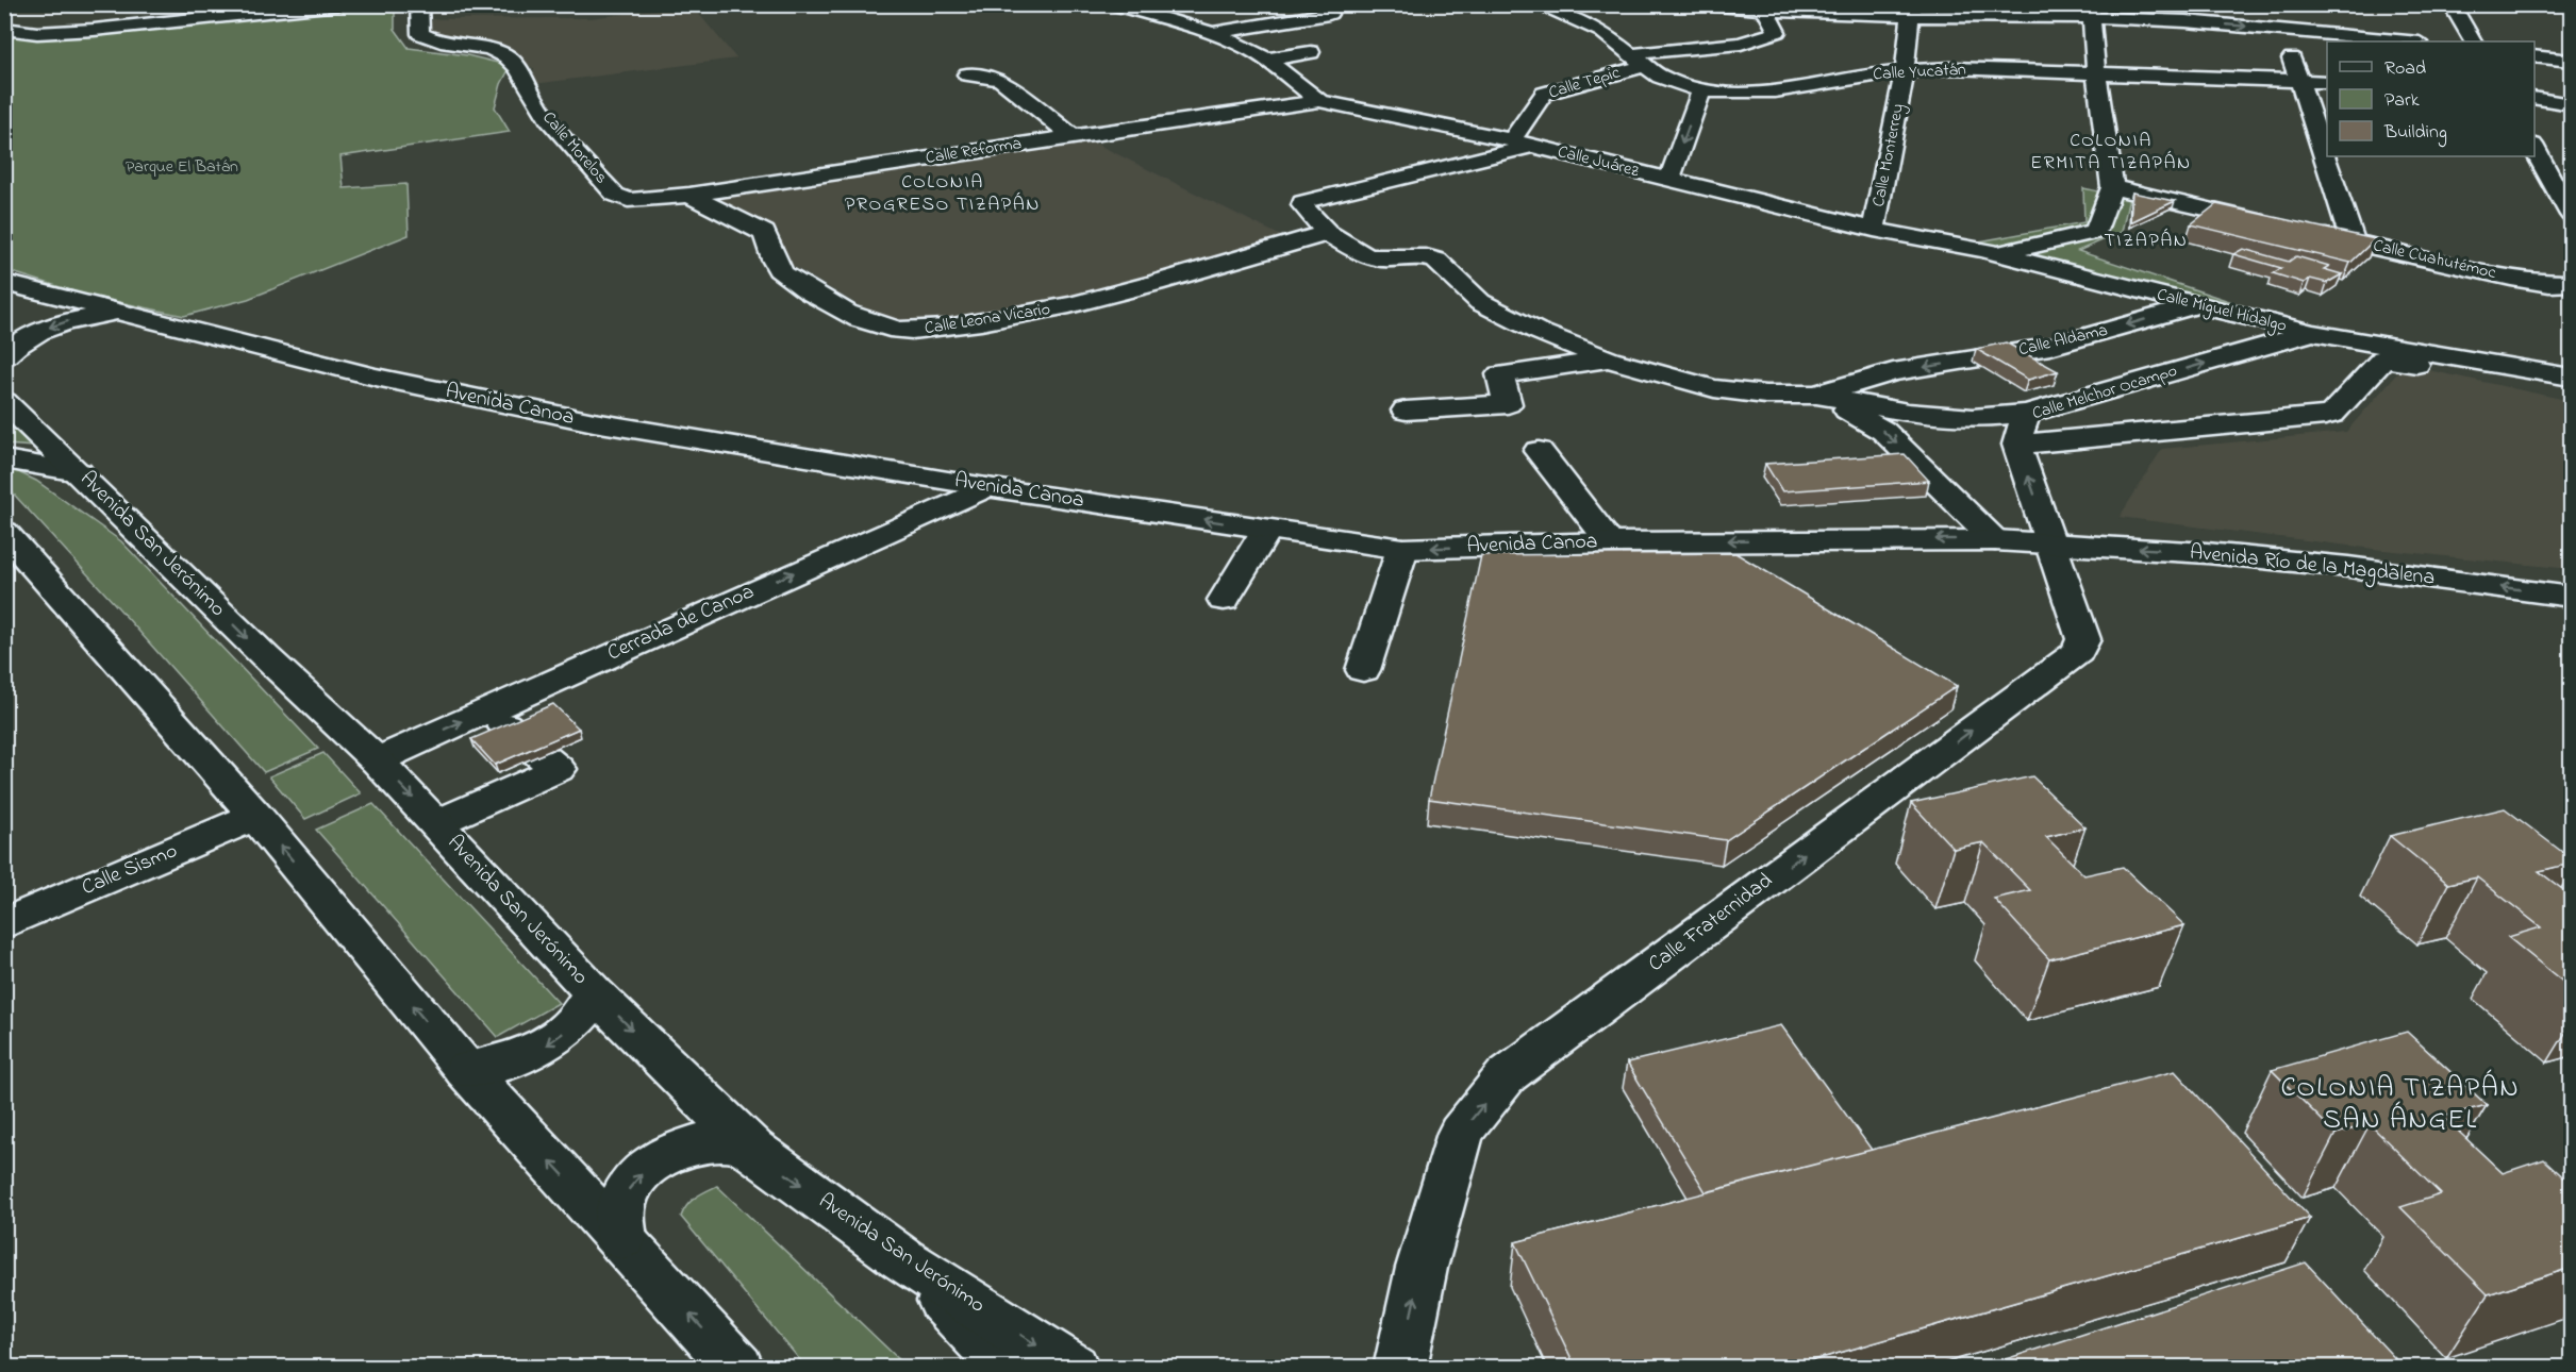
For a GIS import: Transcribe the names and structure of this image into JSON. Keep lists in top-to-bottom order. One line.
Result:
{"streets":{"street":["Calle Yucatán","Calle Tepic","Calle Morelos","Calle Reforma","Calle Monterrey","Calle Juárez","Calle Cuahutémoc","Calle Miguel Hidalgo","Calle Leona Vicario","Calle Aldama","Calle Melchor Ocampo","Avenida Canoa","Avenida San Jerónimo","Avenida Río de la Magdalena","Cerrada de Canoa","Calle Sismo","Calle Fraternidad"]},"crossings":[["Calle Yucatán","Calle Tepic"],["Calle Yucatán","Calle Monterrey"],["Calle Tepic","Calle Juárez"],["Calle Morelos","Calle Reforma"],["Calle Reforma","Calle Juárez"],["Calle Reforma","Calle Leona Vicario"],["Calle Monterrey","Calle Juárez"],["Calle Monterrey","Calle Miguel Hidalgo"],["Calle Juárez","Calle Miguel Hidalgo"],["Calle Miguel Hidalgo","Calle Aldama"],["Calle Miguel Hidalgo","Calle Melchor Ocampo"],["Calle Melchor Ocampo","Avenida Canoa"],["Calle Melchor Ocampo","Avenida Río de la Magdalena"],["Calle Melchor Ocampo","Calle Fraternidad"],["Avenida Canoa","Avenida Río de la Magdalena"],["Avenida Canoa","Cerrada de Canoa"],["Avenida Canoa","Calle Fraternidad"],["Avenida San Jerónimo","Cerrada de Canoa"],["Avenida Río de la Magdalena","Calle Fraternidad"]],"one_way":["Cerrada de Canoa","Calle Fraternidad"],"districts":["COLONIA ERMITA TIZAPÁN","COLONIA PROGRESO TIZAPÁN","TIZAPÁN","COLONIA TIZAPÁN SAN ÁNGEL"],"parks":["Parque El Batán"],"legend":["Road","Park","Building"]}
